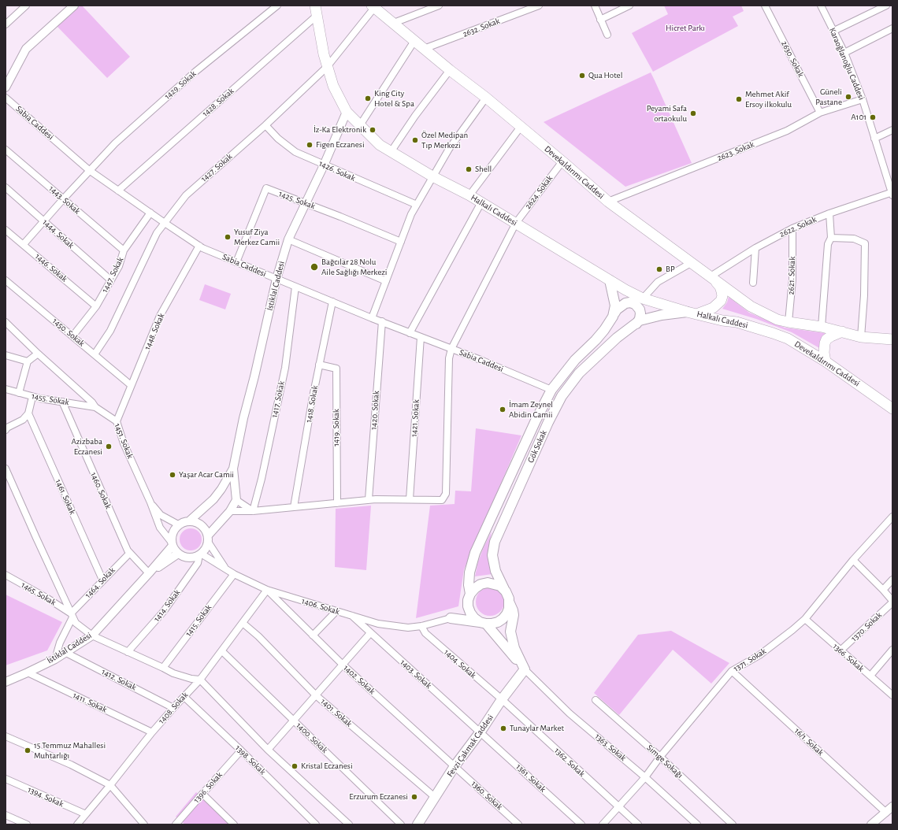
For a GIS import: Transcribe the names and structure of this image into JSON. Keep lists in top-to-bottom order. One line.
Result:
{"streets":{"main road":["Devekaldırımı Caddesi","Halkalı Caddesi","Gök Sokak","Fevzi Çakmak Caddesi"],"street":["2632. Sokak","2630. Sokak","Karaoğlanoğlu Caddesi","1429. Sokak","1428. Sokak","Sabia Caddesi","2623. Sokak","1427. Sokak","1426. Sokak","2624. Sokak","1443. Sokak","1425. Sokak","2622. Sokak","1444. Sokak","1446. Sokak","1447. Sokak","2621. Sokak","İstiklal Caddesi","1448. Sokak","1450. Sokak","1455. Sokak","1417. Sokak","1418. Sokak","1420. Sokak","1421. Sokak","1419. Sokak","1451. Sokak","1460. Sokak","1461. Sokak","1464. Sokak","1465. Sokak","1414. Sokak","1406. Sokak","1415. Sokak","1370. Sokak","1366. Sokak","1371. Sokak","1404. Sokak","1403. Sokak","1412. Sokak","1402. Sokak","1411. Sokak","1408. Sokak","1401. Sokak","1400. Sokak","16/1. Sokak","1363. Sokak","1398. Sokak","Simge Sokağı","1362. Sokak","1361. Sokak","1396. Sokak","1360. Sokak","1394. Sokak"]},"crossings":[["2632. Sokak","Devekaldırımı Caddesi"],["2630. Sokak","2623. Sokak"],["Karaoğlanoğlu Caddesi","2623. Sokak"],["Karaoğlanoğlu Caddesi","2622. Sokak"],["1429. Sokak","Sabia Caddesi"],["1429. Sokak","1443. Sokak"],["1429. Sokak","1444. Sokak"],["1429. Sokak","1446. Sokak"],["1428. Sokak","Sabia Caddesi"],["1428. Sokak","Halkalı Caddesi"],["Sabia Caddesi","1427. Sokak"],["Sabia Caddesi","2624. Sokak"],["Sabia Caddesi","1425. Sokak"],["Sabia Caddesi","1447. Sokak"],["Sabia Caddesi","İstiklal Caddesi"],["Sabia Caddesi","1448. Sokak"],["Sabia Caddesi","1417. Sokak"],["Sabia Caddesi","1418. Sokak"],["Sabia Caddesi","1420. Sokak"],["Sabia Caddesi","1421. Sokak"],["Sabia Caddesi","Gök Sokak"],["2623. Sokak","Devekaldırımı Caddesi"],["1427. Sokak","1426. Sokak"],["1427. Sokak","Devekaldırımı Caddesi"],["1427. Sokak","Halkalı Caddesi"],["1427. Sokak","1450. Sokak"],["1426. Sokak","İstiklal Caddesi"],["Devekaldırımı Caddesi","2624. Sokak"],["Devekaldırımı Caddesi","Halkalı Caddesi"],["Devekaldırımı Caddesi","2622. Sokak"],["Devekaldırımı Caddesi","2621. Sokak"],["2624. Sokak","Halkalı Caddesi"],["2624. Sokak","1421. Sokak"],["1443. Sokak","1447. Sokak"],["1425. Sokak","İstiklal Caddesi"],["Halkalı Caddesi","İstiklal Caddesi"],["Halkalı Caddesi","Gök Sokak"],["2622. Sokak","2621. Sokak"],["1444. Sokak","1447. Sokak"],["1446. Sokak","1447. Sokak"],["1447. Sokak","1450. Sokak"],["İstiklal Caddesi","1451. Sokak"],["İstiklal Caddesi","1460. Sokak"],["İstiklal Caddesi","1464. Sokak"],["İstiklal Caddesi","1414. Sokak"],["İstiklal Caddesi","1406. Sokak"],["İstiklal Caddesi","1412. Sokak"],["İstiklal Caddesi","1411. Sokak"],["1448. Sokak","1450. Sokak"],["1448. Sokak","1451. Sokak"],["1455. Sokak","1451. Sokak"],["1455. Sokak","1460. Sokak"],["1418. Sokak","1419. Sokak"],["1451. Sokak","1414. Sokak"],["1451. Sokak","1406. Sokak"],["Gök Sokak","Fevzi Çakmak Caddesi"],["Gök Sokak","1363. Sokak"],["1460. Sokak","1464. Sokak"],["1461. Sokak","1464. Sokak"],["1464. Sokak","1465. Sokak"],["1414. Sokak","1406. Sokak"],["1406. Sokak","1415. Sokak"],["1406. Sokak","1404. Sokak"],["1406. Sokak","1403. Sokak"],["1406. Sokak","1402. Sokak"],["1406. Sokak","1408. Sokak"],["1370. Sokak","1366. Sokak"],["1366. Sokak","1371. Sokak"],["1371. Sokak","16/1. Sokak"],["1371. Sokak","1363. Sokak"],["1371. Sokak","Simge Sokağı"],["1371. Sokak","1362. Sokak"],["1404. Sokak","Fevzi Çakmak Caddesi"],["1404. Sokak","1362. Sokak"],["1403. Sokak","Fevzi Çakmak Caddesi"],["1403. Sokak","1361. Sokak"],["1412. Sokak","1408. Sokak"],["1402. Sokak","1408. Sokak"],["1402. Sokak","Fevzi Çakmak Caddesi"],["1402. Sokak","1360. Sokak"],["1411. Sokak","1408. Sokak"],["1408. Sokak","1401. Sokak"],["1408. Sokak","1400. Sokak"],["1408. Sokak","1398. Sokak"],["1408. Sokak","1394. Sokak"],["1401. Sokak","Fevzi Çakmak Caddesi"],["Fevzi Çakmak Caddesi","1363. Sokak"],["Fevzi Çakmak Caddesi","1362. Sokak"],["Fevzi Çakmak Caddesi","1361. Sokak"],["Fevzi Çakmak Caddesi","1360. Sokak"],["1398. Sokak","1396. Sokak"]],"parks":["Hicret Parkı"],"places":["Qua Hotel","Güneli Pastane","King City Hotel & Spa","Mehmet Akif Ersoy ilkokulu","Peyami Safa ortaokulu","A101","İz-Ka Elektronik","Özel Medipan Tıp Merkezi","Figen Eczanesi","Shell","Yusuf Ziya Merkez Camii","Bağcılar 28 Nolu Aile Sağlığı Merkezi","BP","İmam Zeynel Abidin Camii","Azizbaba Eczanesi","Yaşar Acar Camii","Tunaylar Market","15 Temmuz Mahallesi Muhtarlığı","Kristal Eczanesi","Erzurum Eczanesi"]}
